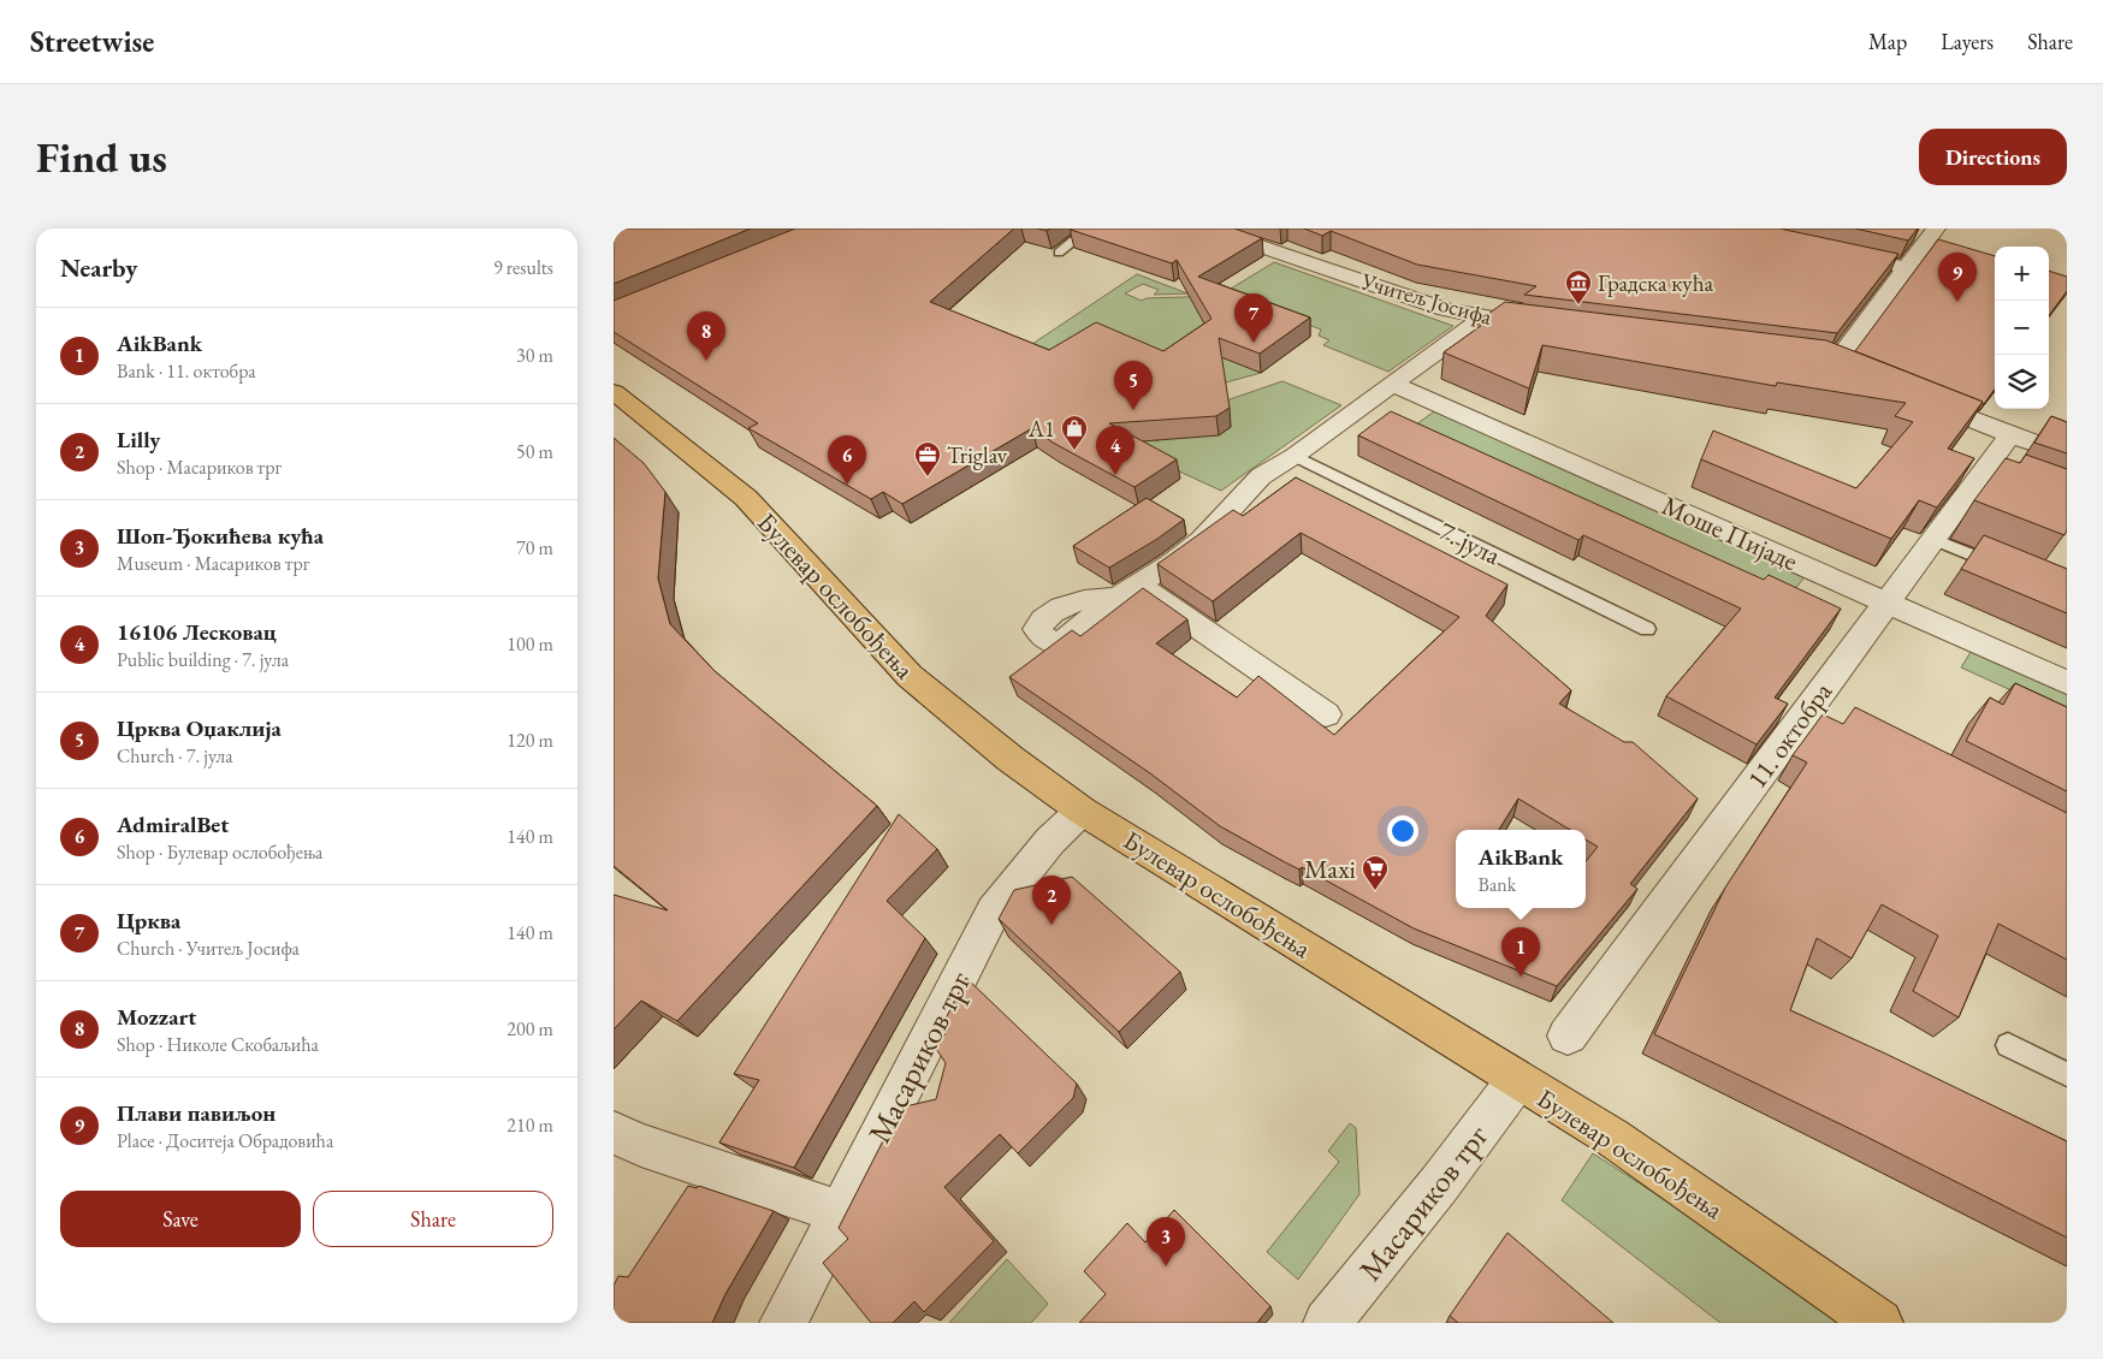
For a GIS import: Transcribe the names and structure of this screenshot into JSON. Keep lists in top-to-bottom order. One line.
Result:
{"streets":{"main road":["Булевар ослобођења"],"street":["Учитељ Јосифа","Моше Пијаде","11. октобра","Масариков трг"],"lane":["7. јула"]},"crossings":[["Моше Пијаде","11. октобра"],["Булевар ослобођења","Масариков трг"]],"places":{"museum":["Градска кућа"],"shop":["A1"],"office":["Triglav"],"supermarket":["Maxi"]},"page":{"header":"Streetwise","nav":["Map","Layers","Share"],"buttons":["Directions",["Save","Share"]],"title":"Find us","heading":["Nearby","9 results"],"map_buttons":["+","−"],"pins":["9","7","8","5","4","6","2","1","3"],"list":[{"mark":"1","name":"AikBank","note":"Bank · 11. октобра","value":"30 m"},{"mark":"2","name":"Lilly","note":"Shop · Масариков трг","value":"50 m"},{"mark":"3","name":"Шоп-Ђокићева кућа","note":"Museum · Масариков трг","value":"70 m"},{"mark":"4","name":"16106 Лесковац","note":"Public building · 7. јула","value":"100 m"},{"mark":"5","name":"Црква Оџаклија","note":"Church · 7. јула","value":"120 m"},{"mark":"6","name":"AdmiralBet","note":"Shop · Булевар ослобођења","value":"140 m"},{"mark":"7","name":"Црква","note":"Church · Учитељ Јосифа","value":"140 m"},{"mark":"8","name":"Mozzart","note":"Shop · Николе Скобаљића","value":"200 m"},{"mark":"9","name":"Плави павиљон","note":"Place · Доситеја Обрадовића","value":"210 m"}],"popup":["AikBank","Bank"]}}
